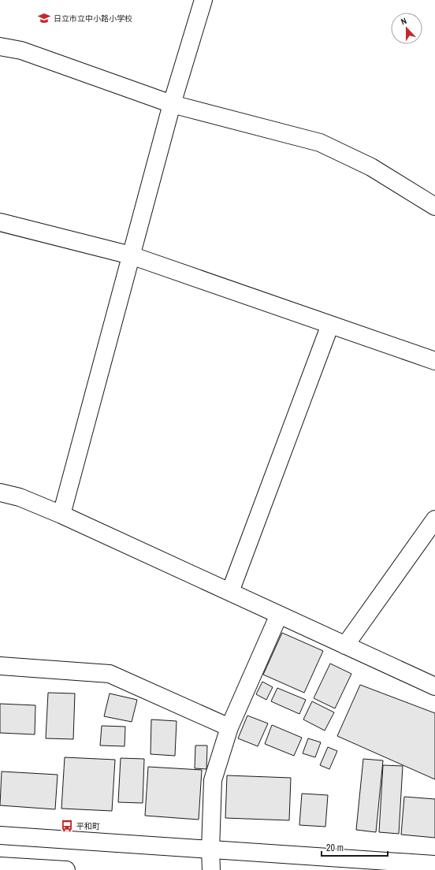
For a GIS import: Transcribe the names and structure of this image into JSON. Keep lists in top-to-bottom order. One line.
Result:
{"places":{"school or university":["日立市立中小路小学校"],"bus stop":["平和町"]},"scale_bar":"20 m","north":"top"}
